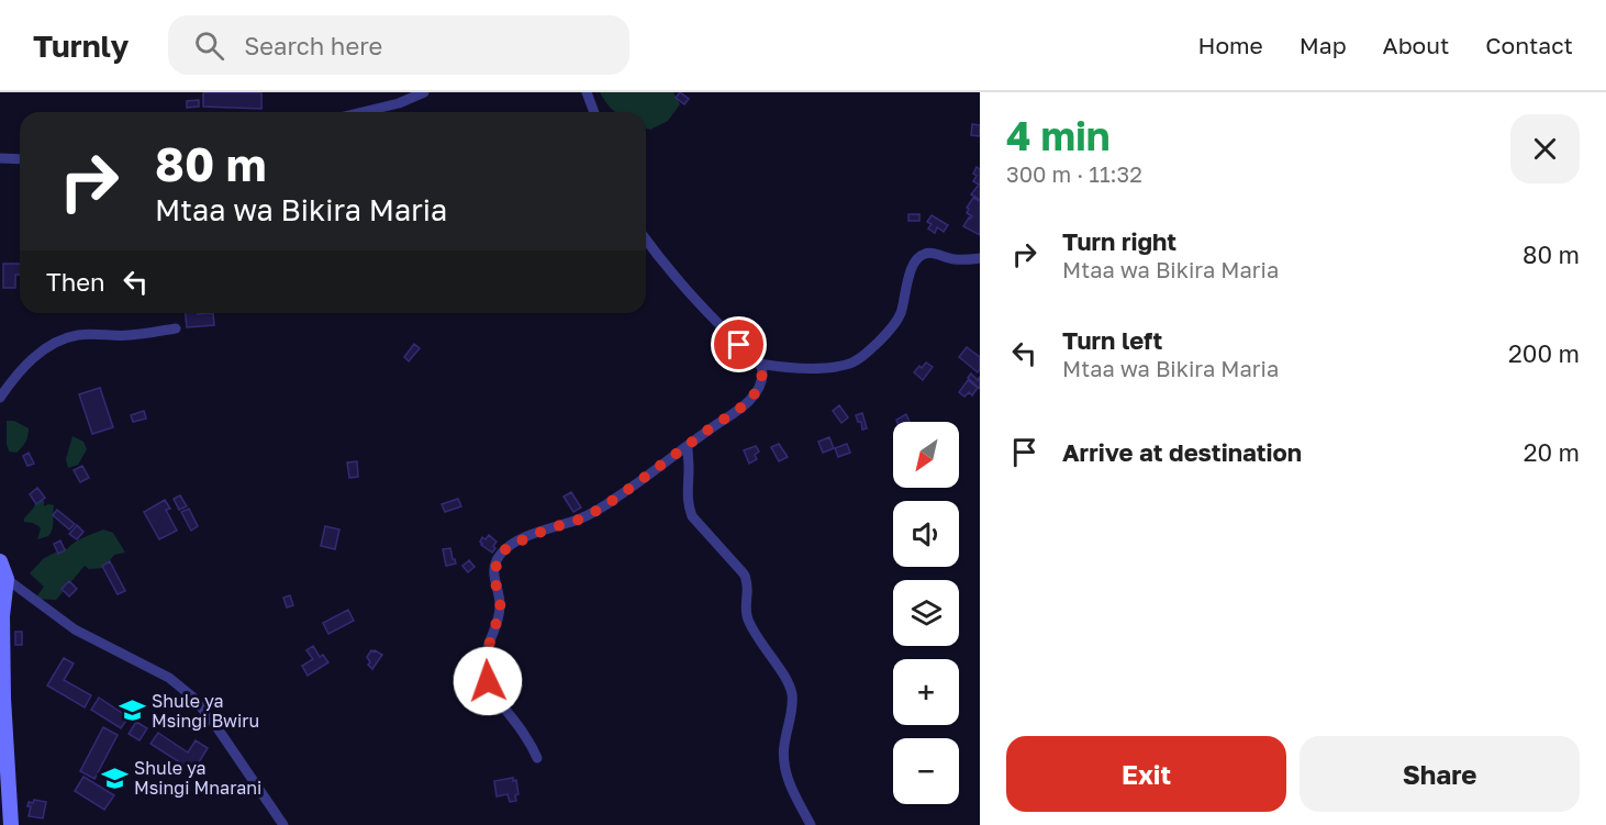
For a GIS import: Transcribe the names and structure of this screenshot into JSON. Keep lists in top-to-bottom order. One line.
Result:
{"places":{"school or university":["Shule ya Msingi Bwiru","Shule ya Msingi Mnarani"]},"north":"bottom left","page":{"header":"Turnly","search":"Search here","nav":["Home","Map","About","Contact"],"heading":["4 min","300 m · 11:32"],"turn":["80 m","Mtaa wa Bikira Maria"],"list":[{"name":"Turn right","note":"Mtaa wa Bikira Maria","value":"80 m"},{"name":"Turn left","note":"Mtaa wa Bikira Maria","value":"200 m"},{"name":"Arrive at destination","value":"20 m"}],"then":"Then","map_buttons":["+","−"],"buttons":["Exit","Share"]}}
